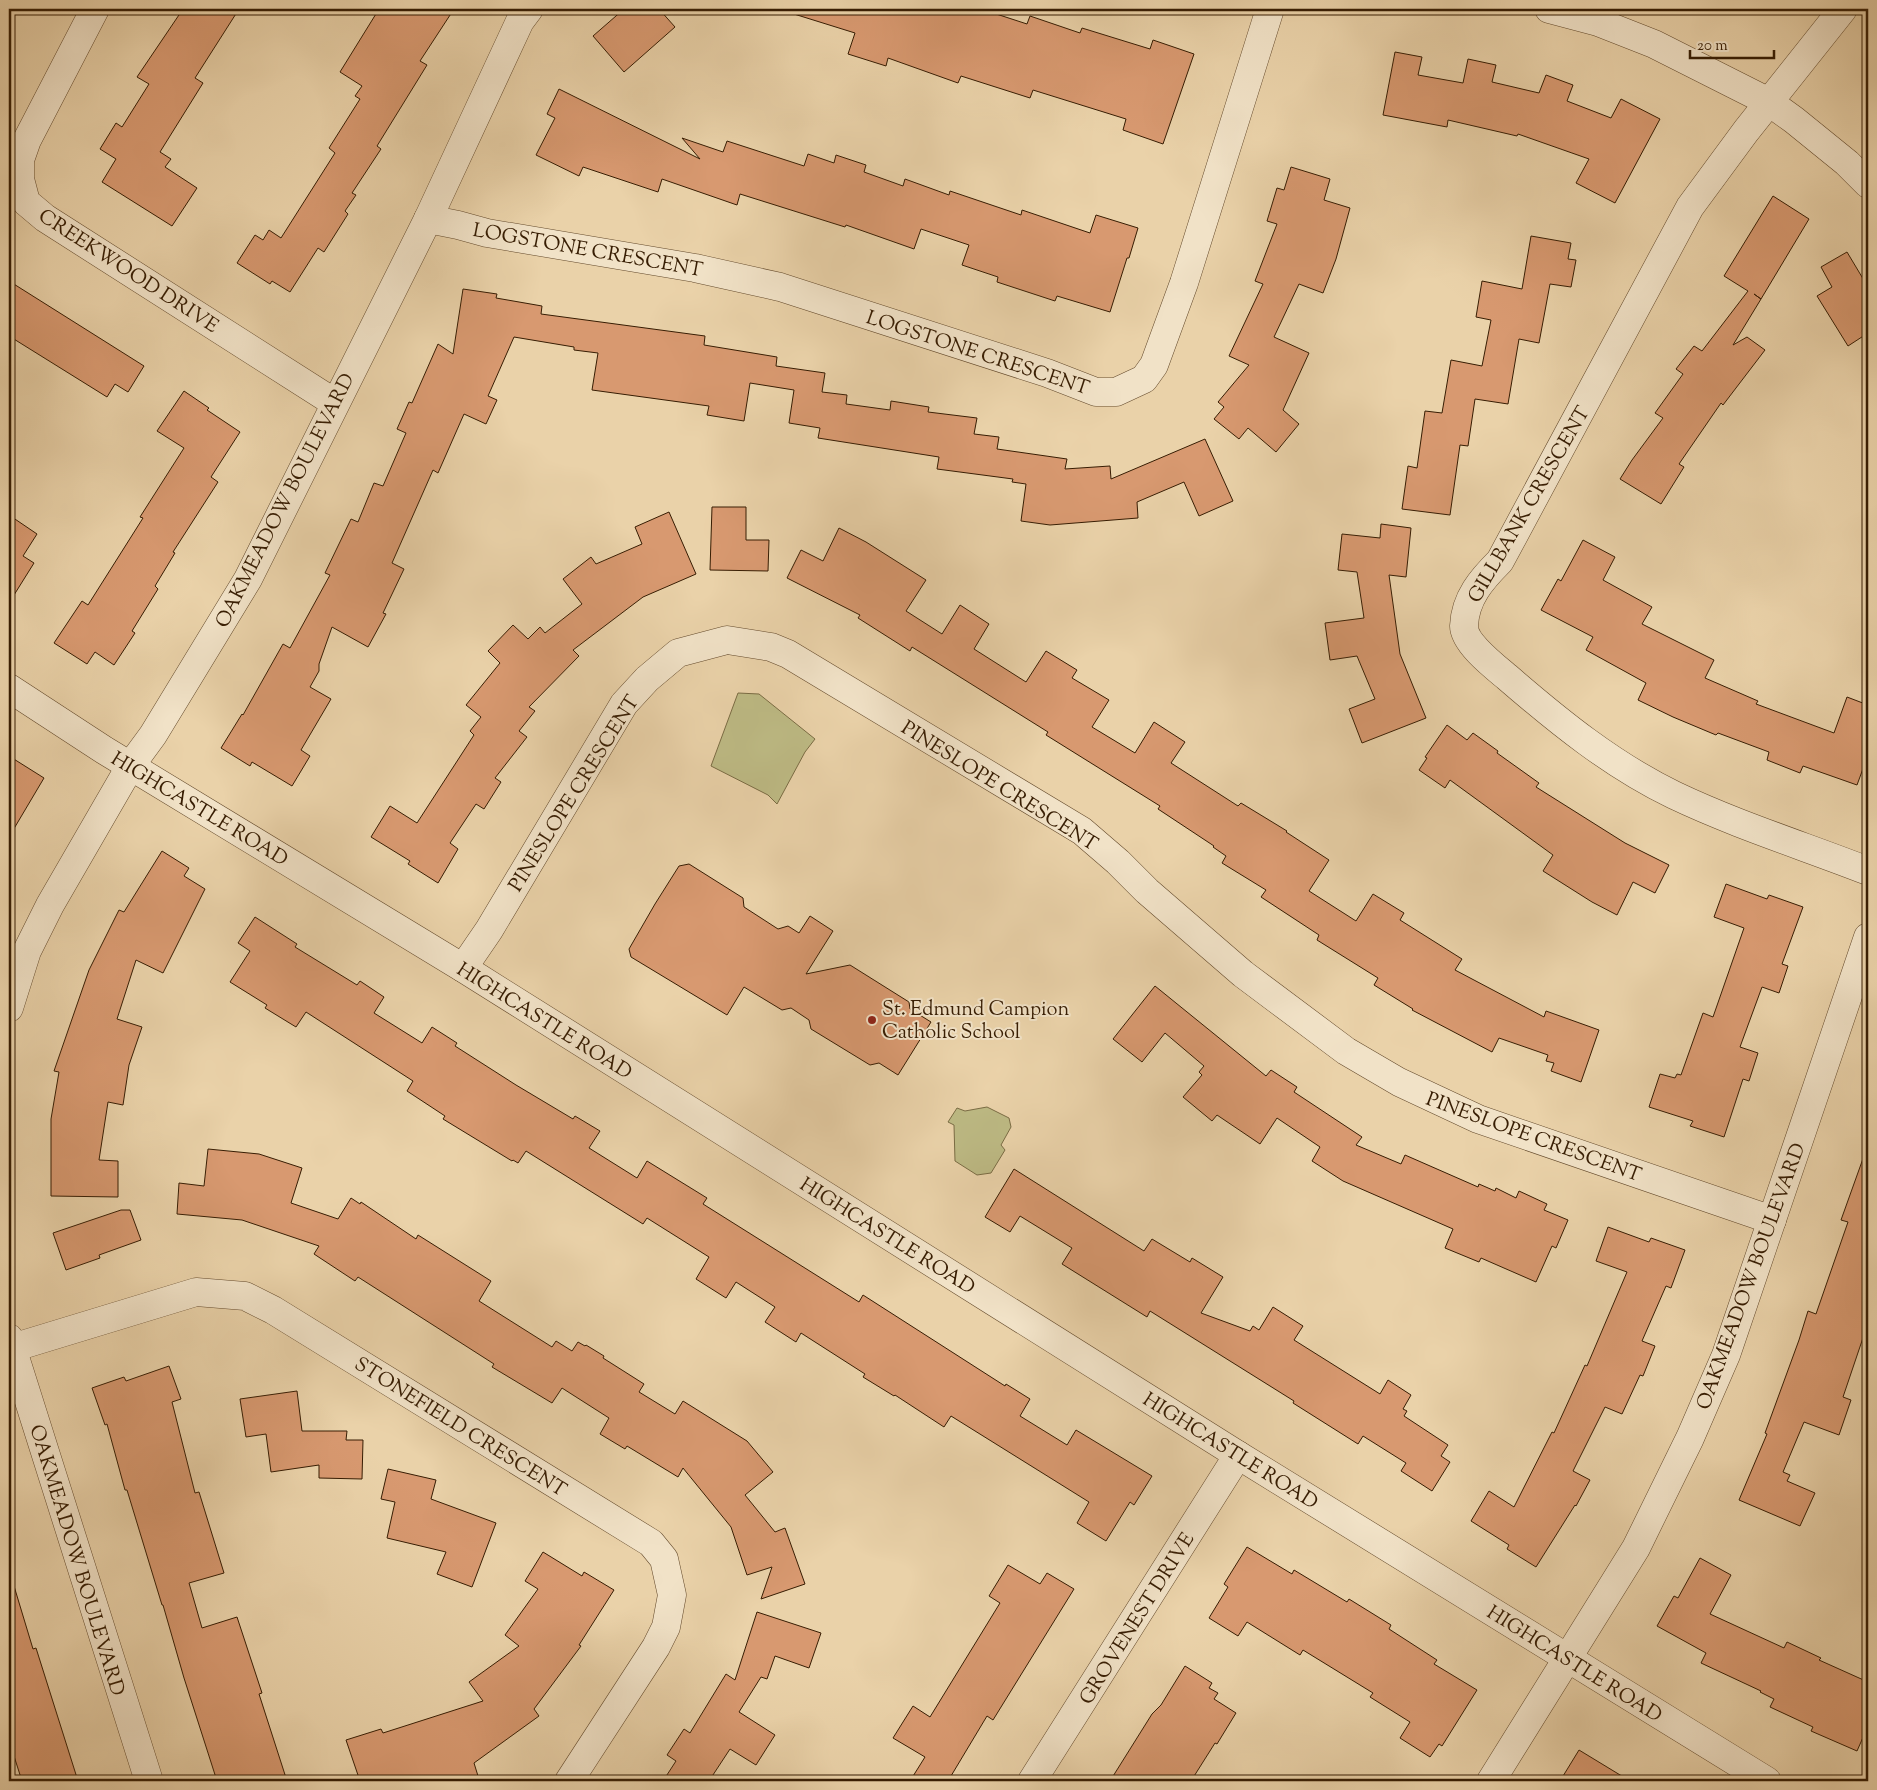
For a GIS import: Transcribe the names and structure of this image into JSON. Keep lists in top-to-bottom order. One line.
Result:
{"streets":{"street":["LOGSTONE CRESCENT","CREEKWOOD DRIVE","OAKMEADOW BOULEVARD","GILLBANK CRESCENT","PINESLOPE CRESCENT","HIGHCASTLE ROAD","STONEFIELD CRESCENT","GROVENEST DRIVE"]},"crossings":[["LOGSTONE CRESCENT","OAKMEADOW BOULEVARD"],["CREEKWOOD DRIVE","OAKMEADOW BOULEVARD"],["OAKMEADOW BOULEVARD","PINESLOPE CRESCENT"],["OAKMEADOW BOULEVARD","HIGHCASTLE ROAD"],["OAKMEADOW BOULEVARD","STONEFIELD CRESCENT"],["PINESLOPE CRESCENT","HIGHCASTLE ROAD"],["HIGHCASTLE ROAD","GROVENEST DRIVE"]],"places":["St. Edmund Campion Catholic School"],"scale_bar":"20 m"}
